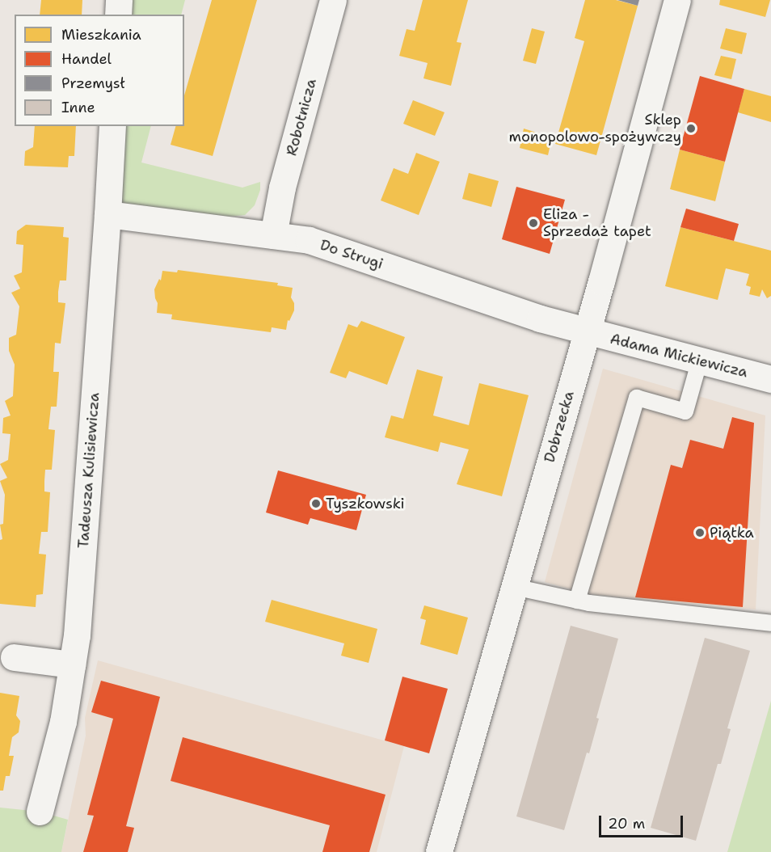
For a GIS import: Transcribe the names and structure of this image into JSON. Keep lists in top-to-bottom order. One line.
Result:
{"streets":{"street":["Robotnicza","Do Strugi","Adama Mickiewicza","Dobrzecka","Tadeusza Kulisiewicza"]},"crossings":[["Robotnicza","Do Strugi"],["Do Strugi","Adama Mickiewicza"],["Do Strugi","Dobrzecka"],["Do Strugi","Tadeusza Kulisiewicza"],["Adama Mickiewicza","Dobrzecka"]],"places":["Sklep monopolowo-spożywczy","Eliza - Sprzedaż tapet","Tyszkowski","Piątka"],"legend":["Mieszkania","Handel","Przemysł","Inne"],"scale_bar":"20 m"}
